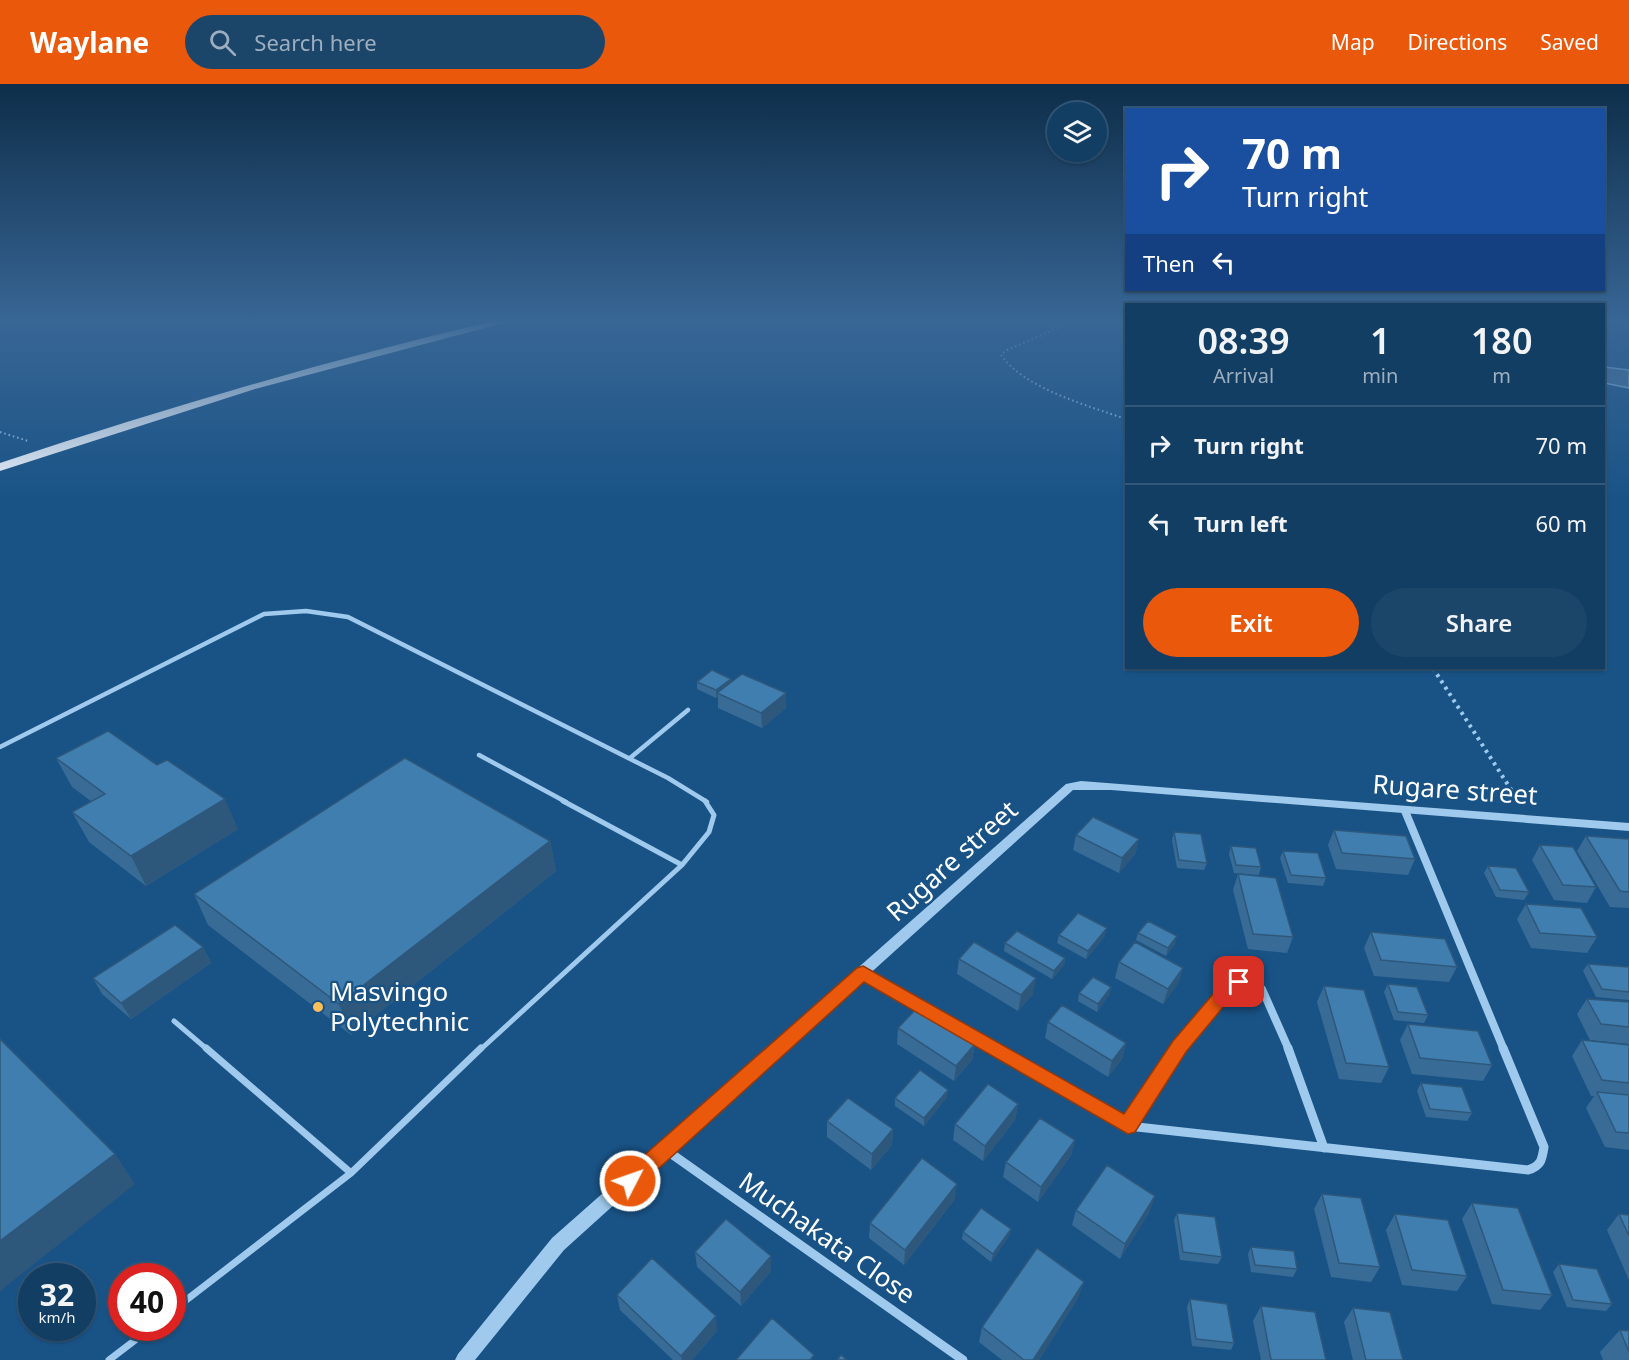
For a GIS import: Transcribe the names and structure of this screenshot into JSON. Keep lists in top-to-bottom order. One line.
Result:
{"streets":{"street":["Rugare street","Muchakata Close"]},"crossings":[["Rugare street","Muchakata Close"]],"places":["Masvingo Polytechnic"],"page":{"header":"Waylane","search":"Search here","nav":["Map","Directions","Saved"],"turn":["70 m","Turn right"],"then":"Then","eta":["08:39","Arrival","1","min","180","m"],"list":[{"name":"Turn right","value":"70 m"},{"name":"Turn left","value":"60 m"}],"buttons":["Exit","Share"],"speed":"32 km/h","limit":"40"}}
